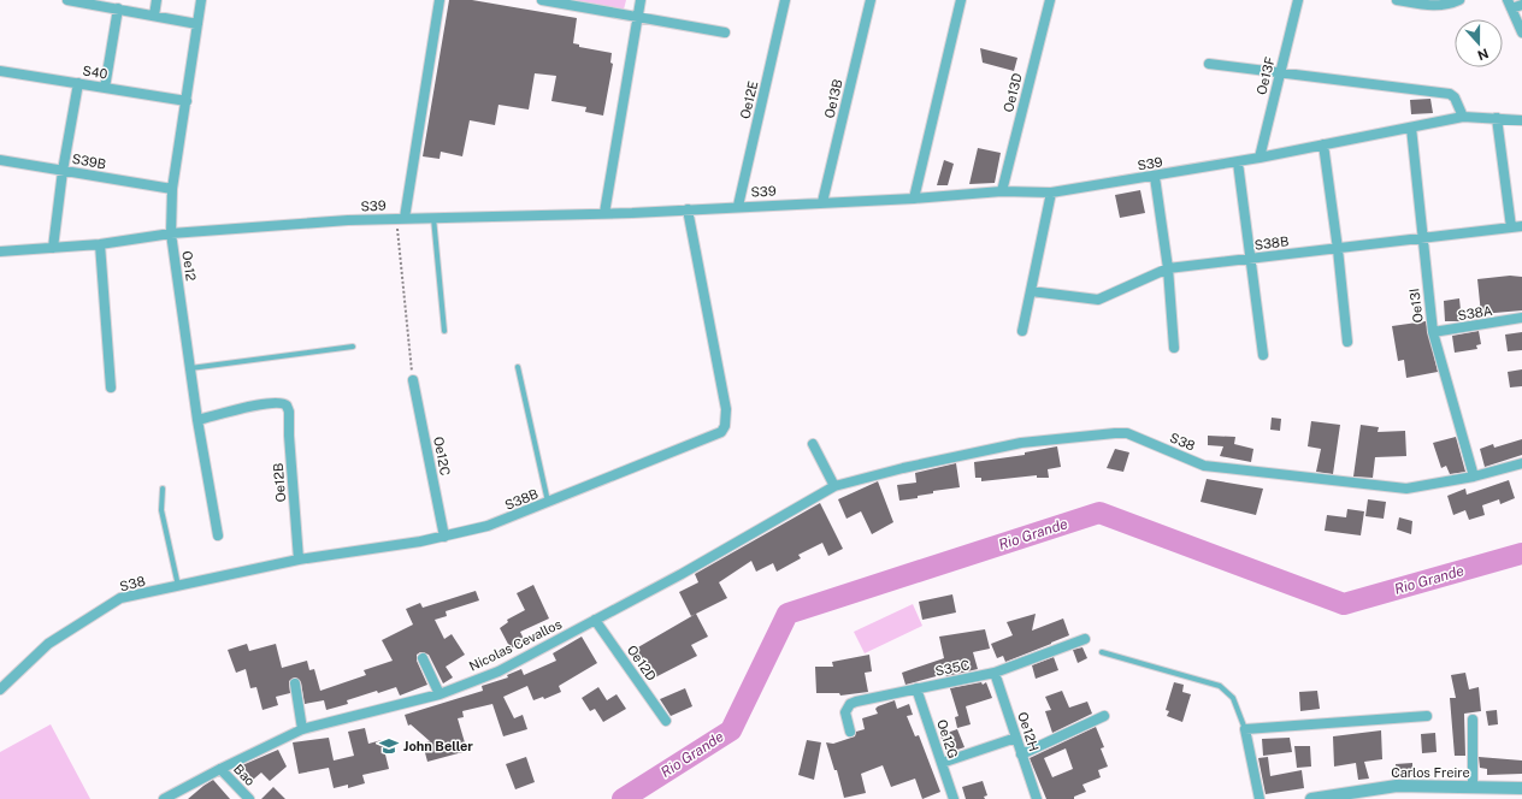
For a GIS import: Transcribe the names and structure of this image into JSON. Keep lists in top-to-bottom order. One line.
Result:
{"streets":{"street":["S40","Oe13F","Oe13D","Oe13B","Oe12E","S39B","S39","S38B","Oe12","Oe13I","S38A","S38","Oe12C","Oe12B","Nicolas Cevallos","Oe12D","S35C","Oe12H","Oe12G","Carlos Freire","Bao"]},"crossings":[["S40","Oe12"],["Oe13F","S39"],["Oe13D","S39"],["Oe13B","S39"],["Oe12E","S39"],["S39B","Oe12"],["S39","S38B"],["S39","Oe12"],["S39","Oe13I"],["S38B","Oe13I"],["S38B","S38"],["S38B","Oe12C"],["S38B","Oe12B"],["Oe12","Oe12B"],["Oe13I","S38A"],["Oe13I","S38"],["S38","Oe12B"],["S38","Nicolas Cevallos"],["Nicolas Cevallos","Oe12D"],["Nicolas Cevallos","Bao"],["S35C","Oe12H"],["S35C","Oe12G"]],"water":["Rio Grande"],"places":{"school or university":["John Beller"]},"north":"bottom"}
